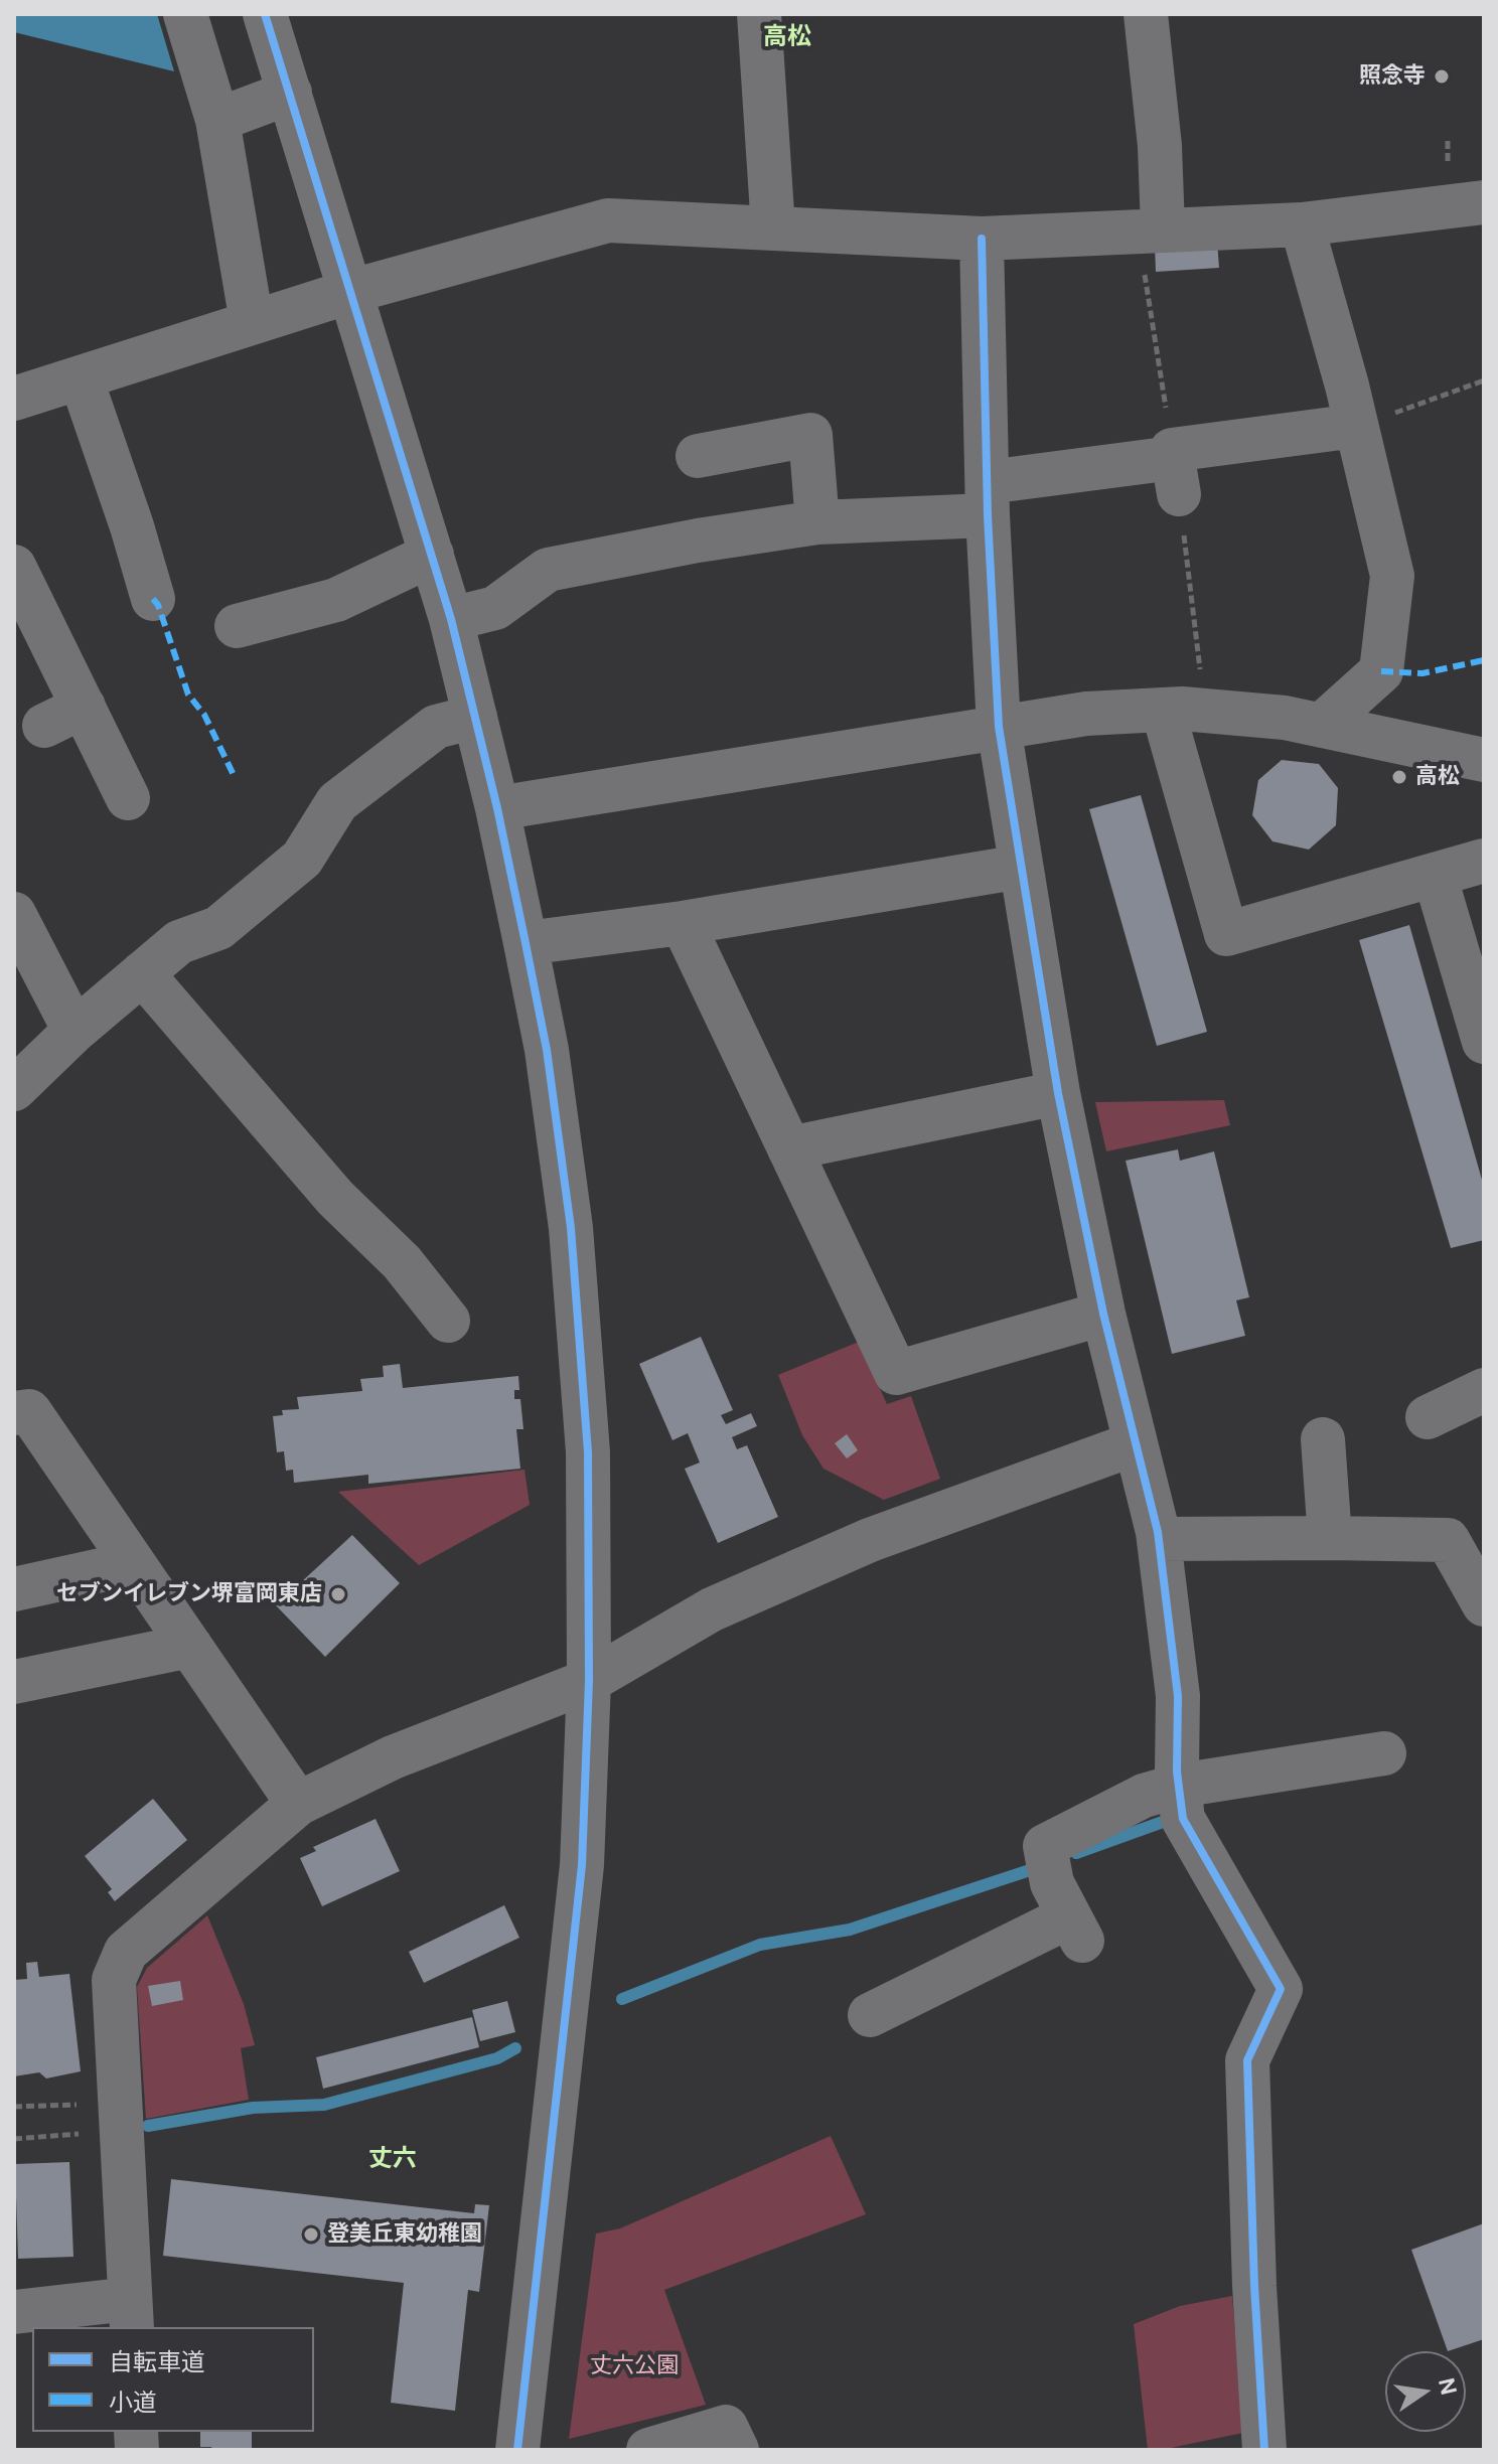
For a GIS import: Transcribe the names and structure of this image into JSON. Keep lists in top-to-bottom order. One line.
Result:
{"districts":["高松","丈六"],"parks":["丈六公園"],"places":["照念寺","高松","セブンイレブン堺富岡東店","登美丘東幼稚園"],"legend":["自転車道","小道"],"north":"right"}
